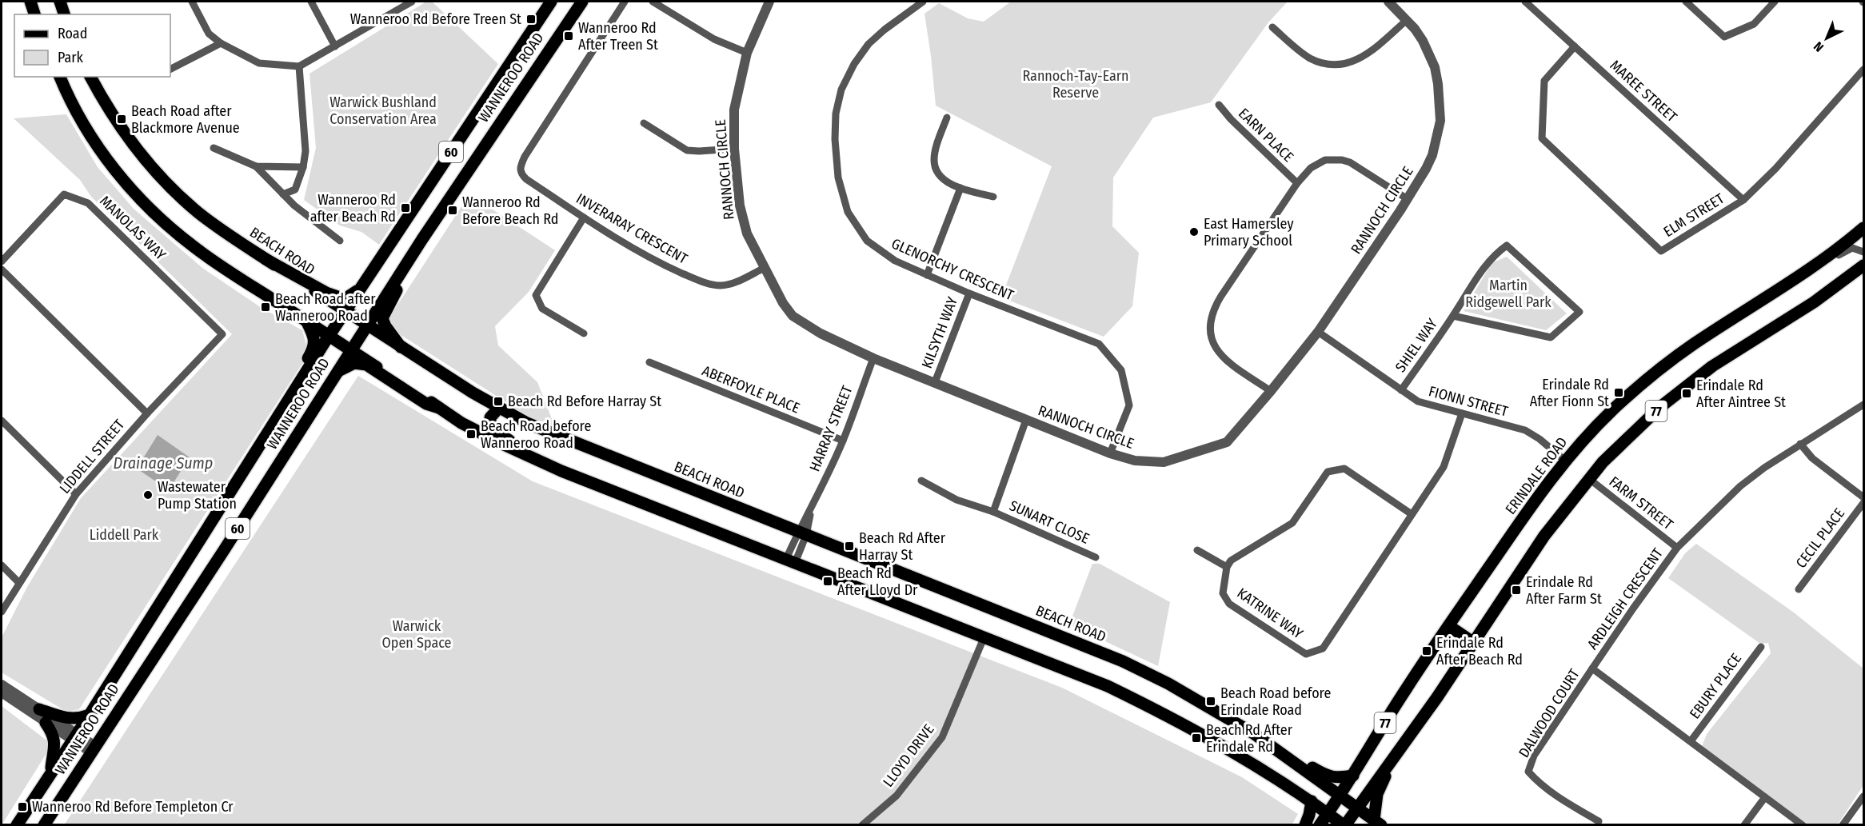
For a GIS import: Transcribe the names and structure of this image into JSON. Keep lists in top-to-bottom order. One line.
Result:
{"streets":{"main road":["WANNEROO ROAD","60","BEACH ROAD","77","ERINDALE ROAD"],"street":["MAREE STREET","EARN PLACE","RANNOCH CIRCLE","ELM STREET","MANOLAS WAY","INVERARAY CRESCENT","GLENORCHY CRESCENT","KILSYTH WAY","SHIEL WAY","ABERFOYLE PLACE","FIONN STREET","HARRAY STREET","LIDDELL STREET","FARM STREET","SUNART CLOSE","CECIL PLACE","ARDLEIGH CRESCENT","KATRINE WAY","EBURY PLACE","DALWOOD COURT","LLOYD DRIVE"]},"crossings":[["WANNEROO ROAD","BEACH ROAD"],["MAREE STREET","ELM STREET"],["RANNOCH CIRCLE","INVERARAY CRESCENT"],["RANNOCH CIRCLE","GLENORCHY CRESCENT"],["RANNOCH CIRCLE","KILSYTH WAY"],["RANNOCH CIRCLE","FIONN STREET"],["RANNOCH CIRCLE","HARRAY STREET"],["RANNOCH CIRCLE","SUNART CLOSE"],["MANOLAS WAY","LIDDELL STREET"],["BEACH ROAD","77"],["BEACH ROAD","HARRAY STREET"],["BEACH ROAD","ERINDALE ROAD"],["GLENORCHY CRESCENT","KILSYTH WAY"],["SHIEL WAY","FIONN STREET"],["ABERFOYLE PLACE","HARRAY STREET"],["FIONN STREET","ERINDALE ROAD"],["FIONN STREET","KATRINE WAY"],["77","FARM STREET"],["FARM STREET","ARDLEIGH CRESCENT"],["ARDLEIGH CRESCENT","EBURY PLACE"],["ARDLEIGH CRESCENT","DALWOOD COURT"]],"water":["Drainage Sump"],"parks":["Rannoch-Tay-Earn Reserve","Warwick Bushland Conservation Area","Martin Ridgewell Park","Liddell Park","Warwick Open Space"],"places":{"transit":["Wanneroo Rd Before Treen St","Wanneroo Rd After Treen St","Beach Road after Blackmore Avenue","Wanneroo Rd after Beach Rd","Wanneroo Rd Before Beach Rd","Beach Road after Wanneroo Road","Erindale Rd After Fionn St","Erindale Rd After Aintree St","Beach Rd Before Harray St","Beach Road before Wanneroo Road","Beach Rd After Harray St","Beach Rd After Lloyd Dr","Erindale Rd After Farm St","Erindale Rd After Beach Rd","Beach Road before Erindale Road","Beach Rd After Erindale Rd","Wanneroo Rd Before Templeton Cr"],"other":["East Hamersley Primary School","Wastewater Pump Station"]},"legend":["Road","Park"],"north":"bottom left"}
